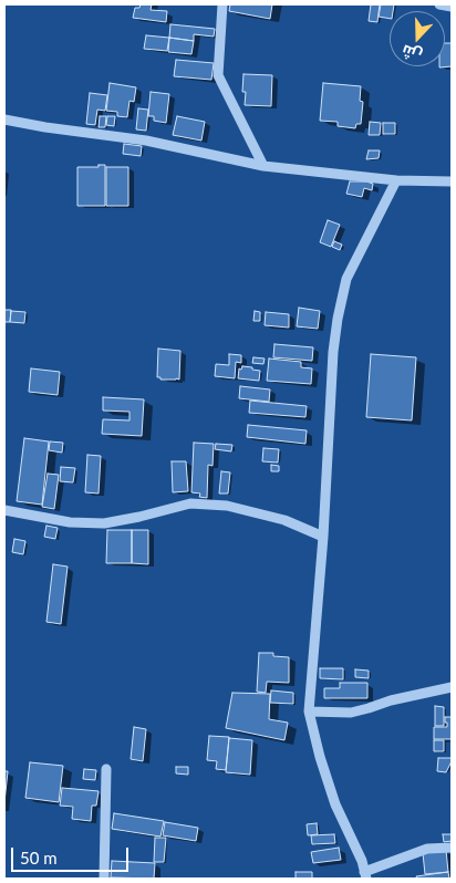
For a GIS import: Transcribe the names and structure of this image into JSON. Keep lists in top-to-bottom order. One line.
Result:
{"scale_bar":"50 m","north":"bottom"}
